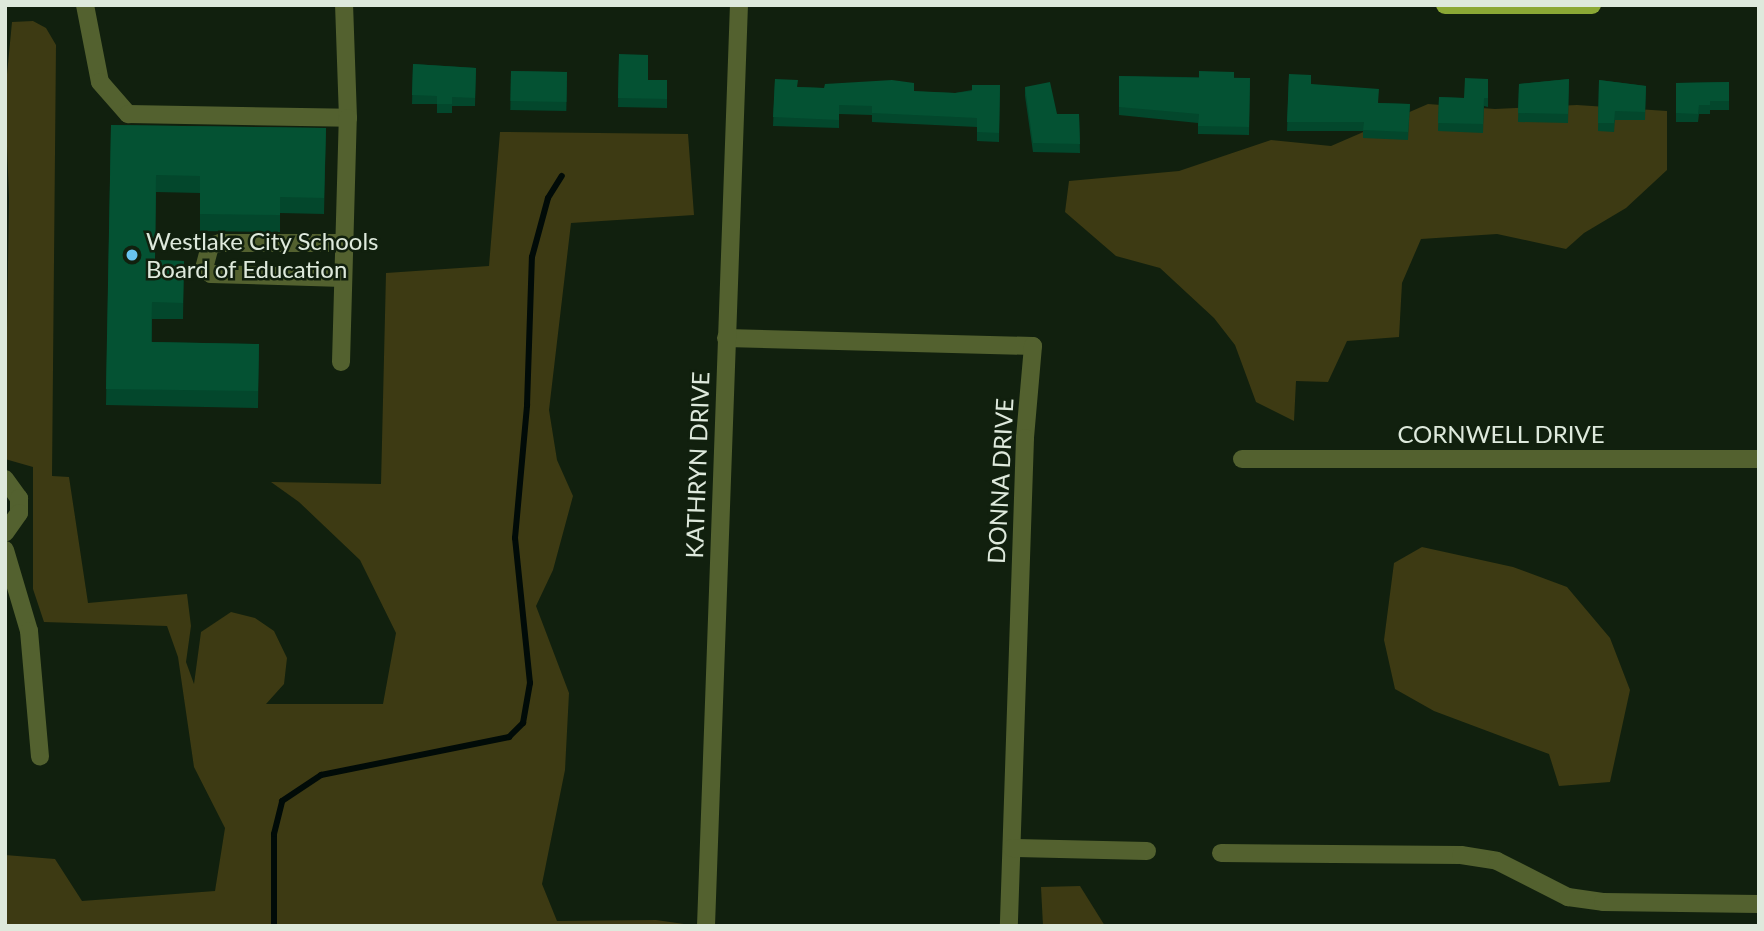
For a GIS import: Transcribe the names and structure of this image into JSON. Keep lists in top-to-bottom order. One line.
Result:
{"streets":{"street":["CORNWELL DRIVE","KATHRYN DRIVE","DONNA DRIVE"]},"crossings":[["KATHRYN DRIVE","DONNA DRIVE"]],"places":["Westlake City Schools Board of Education"]}
